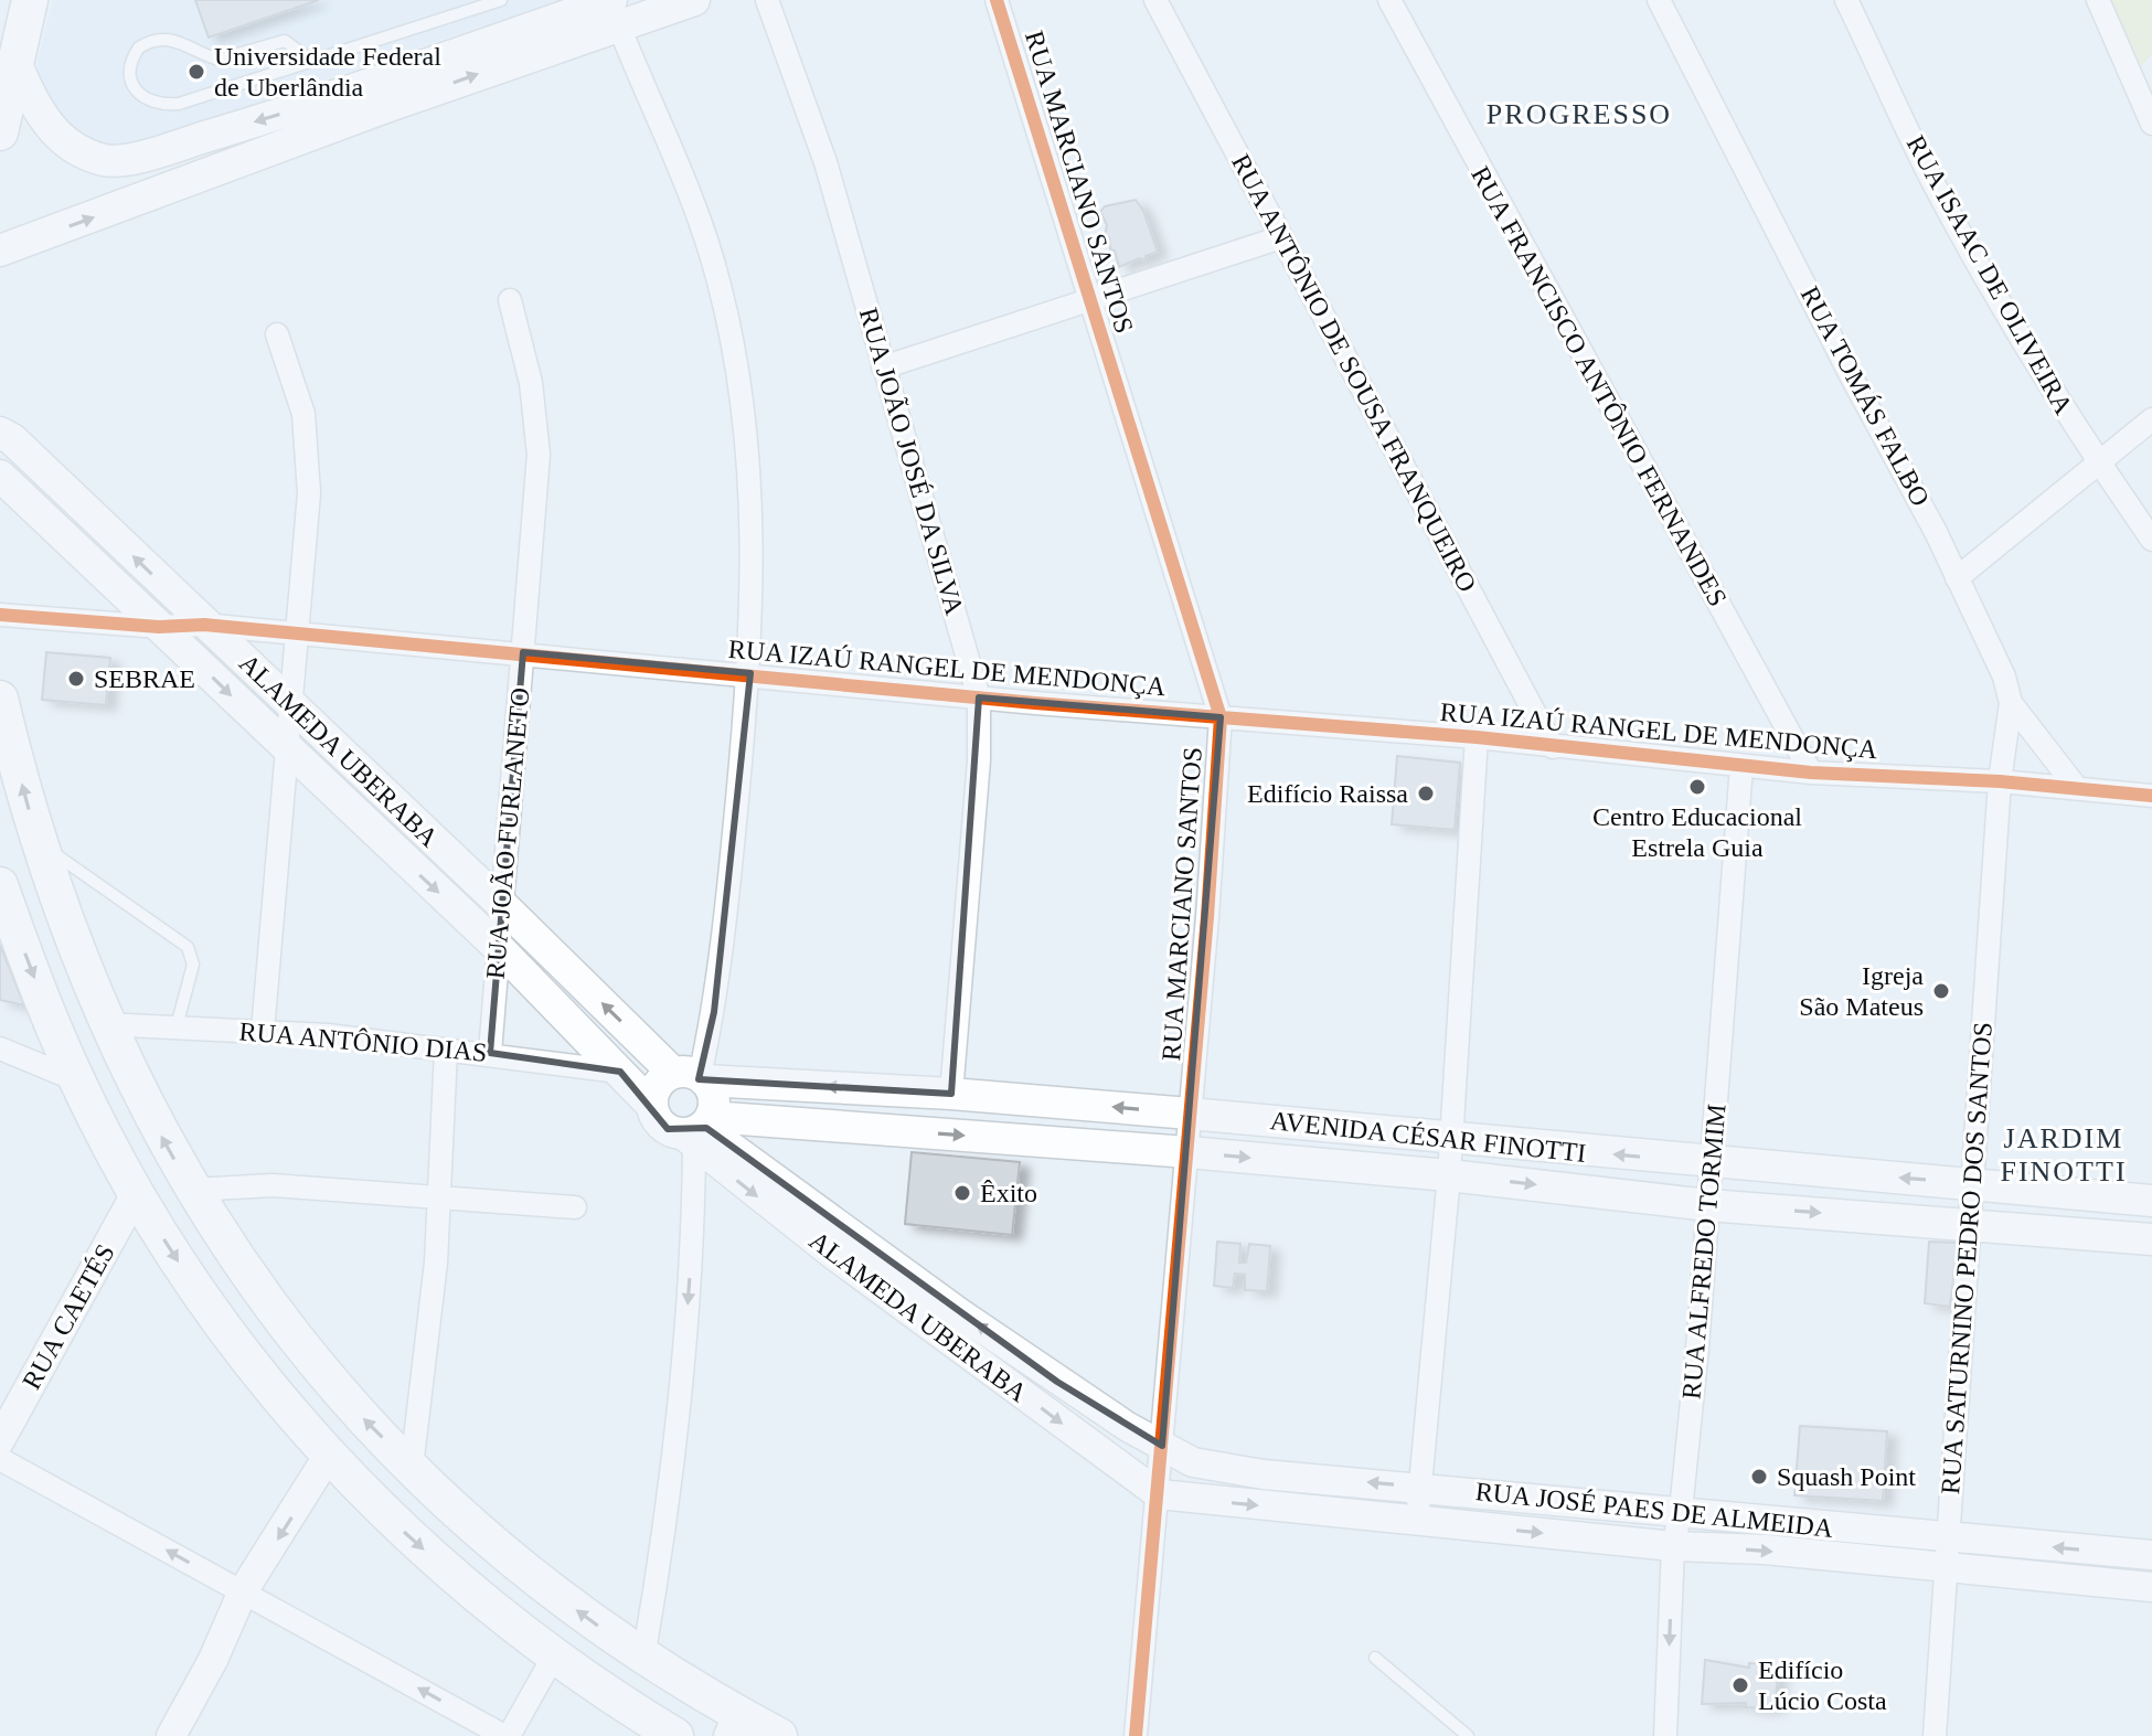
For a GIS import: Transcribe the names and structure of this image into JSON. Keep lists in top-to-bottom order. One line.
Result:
{"streets":{"main road":["ALAMEDA UBERABA","AVENIDA CÉSAR FINOTTI"],"street":["RUA MARCIANO SANTOS","RUA ISAAC DE OLIVEIRA","RUA ANTÔNIO DE SOUSA FRANQUEIRO","RUA FRANCISCO ANTÔNIO FERNANDES","RUA TOMÁS FALBO","RUA JOÃO JOSÉ DA SILVA","RUA IZAÚ RANGEL DE MENDONÇA","RUA JOÃO FURLANETO","RUA ANTÔNIO DIAS","RUA ALFREDO TORMIM","RUA SATURNINO PEDRO DOS SANTOS","RUA CAETÉS","RUA JOSÉ PAES DE ALMEIDA"]},"crossings":[["RUA MARCIANO SANTOS","RUA IZAÚ RANGEL DE MENDONÇA"],["RUA MARCIANO SANTOS","ALAMEDA UBERABA"],["RUA MARCIANO SANTOS","AVENIDA CÉSAR FINOTTI"],["RUA MARCIANO SANTOS","RUA JOSÉ PAES DE ALMEIDA"],["RUA ANTÔNIO DE SOUSA FRANQUEIRO","RUA IZAÚ RANGEL DE MENDONÇA"],["RUA FRANCISCO ANTÔNIO FERNANDES","RUA IZAÚ RANGEL DE MENDONÇA"],["RUA TOMÁS FALBO","RUA IZAÚ RANGEL DE MENDONÇA"],["RUA TOMÁS FALBO","RUA SATURNINO PEDRO DOS SANTOS"],["RUA JOÃO JOSÉ DA SILVA","RUA IZAÚ RANGEL DE MENDONÇA"],["RUA JOÃO JOSÉ DA SILVA","AVENIDA CÉSAR FINOTTI"],["RUA IZAÚ RANGEL DE MENDONÇA","ALAMEDA UBERABA"],["RUA IZAÚ RANGEL DE MENDONÇA","RUA JOÃO FURLANETO"],["RUA IZAÚ RANGEL DE MENDONÇA","RUA ALFREDO TORMIM"],["RUA IZAÚ RANGEL DE MENDONÇA","RUA SATURNINO PEDRO DOS SANTOS"],["ALAMEDA UBERABA","RUA JOÃO FURLANETO"],["ALAMEDA UBERABA","RUA ANTÔNIO DIAS"],["ALAMEDA UBERABA","AVENIDA CÉSAR FINOTTI"],["ALAMEDA UBERABA","RUA JOSÉ PAES DE ALMEIDA"],["RUA JOÃO FURLANETO","RUA ANTÔNIO DIAS"],["AVENIDA CÉSAR FINOTTI","RUA ALFREDO TORMIM"],["AVENIDA CÉSAR FINOTTI","RUA SATURNINO PEDRO DOS SANTOS"],["RUA ALFREDO TORMIM","RUA JOSÉ PAES DE ALMEIDA"],["RUA SATURNINO PEDRO DOS SANTOS","RUA JOSÉ PAES DE ALMEIDA"]],"districts":["PROGRESSO","JARDIM FINOTTI"],"places":["Universidade Federal de Uberlândia","SEBRAE","Centro Educacional Estrela Guia","Edifício Raissa","Igreja São Mateus","Êxito","Squash Point","Edifício Lúcio Costa"]}
